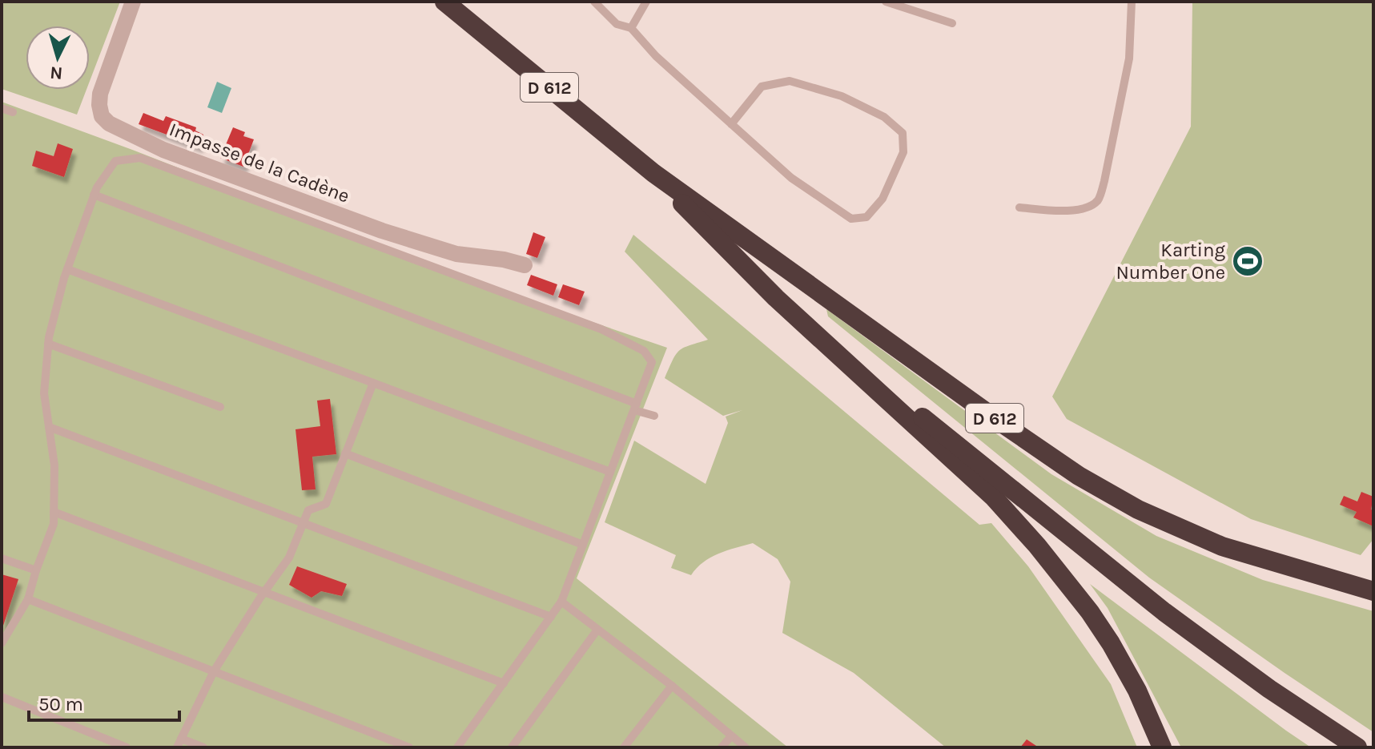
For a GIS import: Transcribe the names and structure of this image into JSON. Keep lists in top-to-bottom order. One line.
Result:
{"streets":{"highway":["D 612"],"street":["Impasse de la Cadène"]},"places":{"sports":["Karting Number One"]},"scale_bar":"50 m","north":"bottom"}
